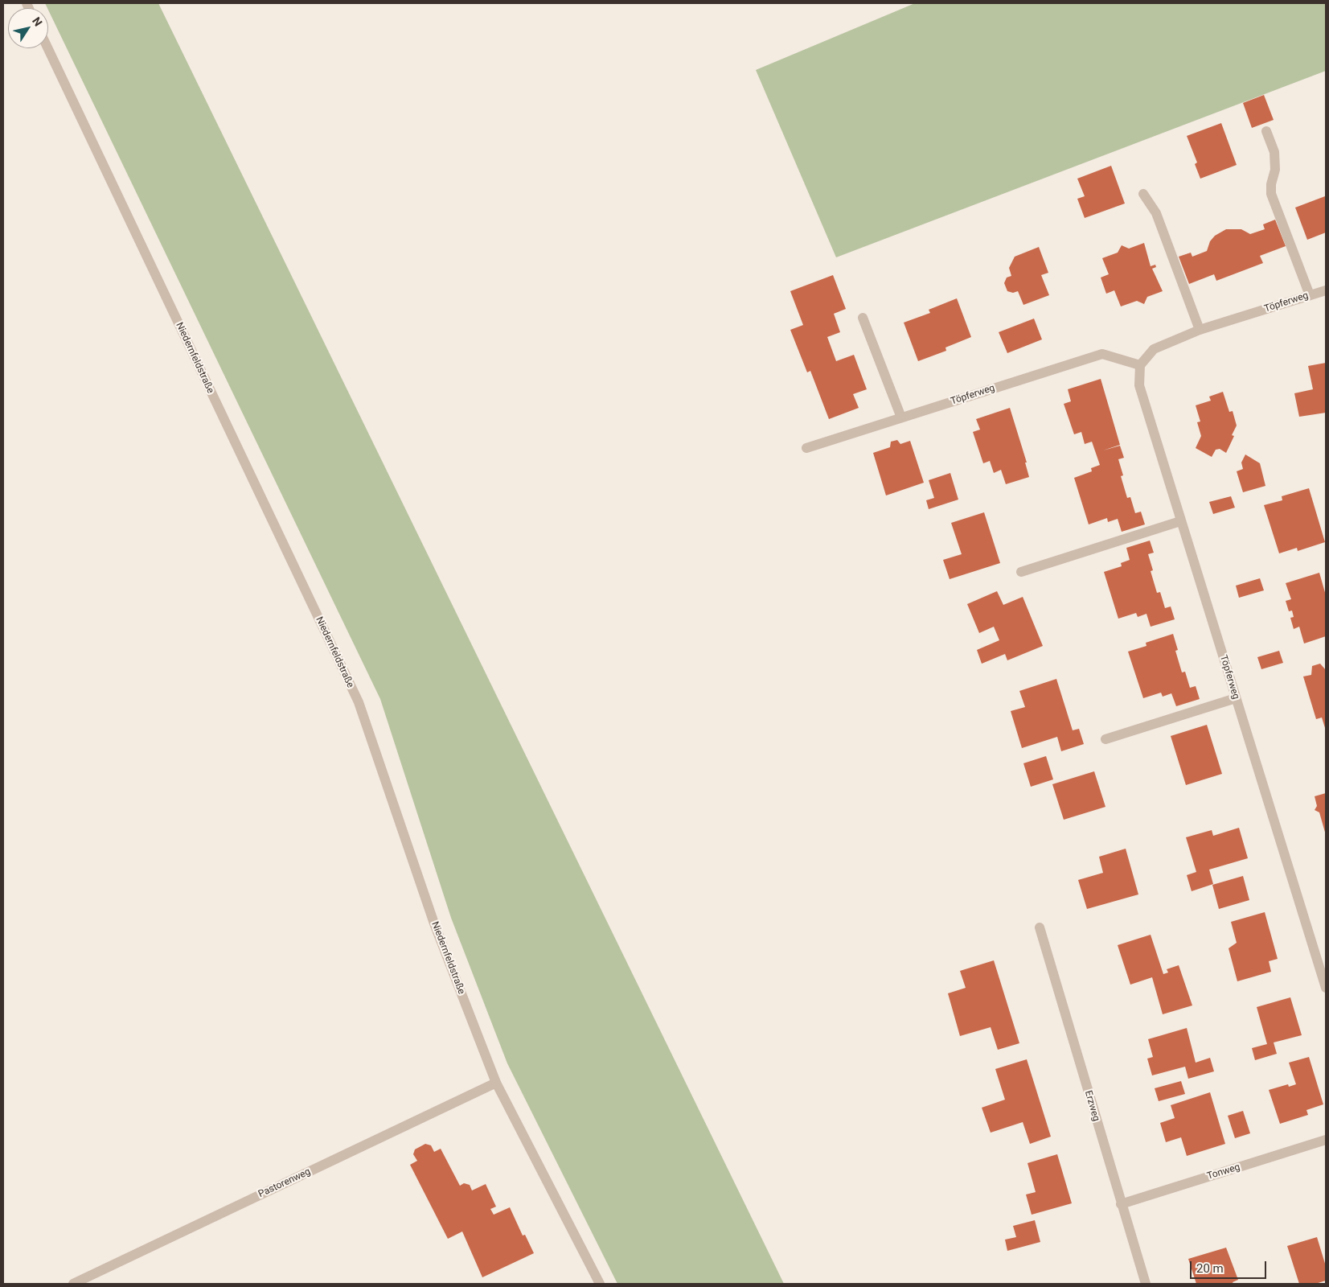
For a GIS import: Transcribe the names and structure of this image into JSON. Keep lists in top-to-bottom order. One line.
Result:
{"streets":{"street":["Töpferweg","Niedernfeldstraße","Erzweg","Tonweg","Pastorenweg"]},"crossings":[["Niedernfeldstraße","Pastorenweg"],["Erzweg","Tonweg"]],"scale_bar":"20 m","north":"top right"}
